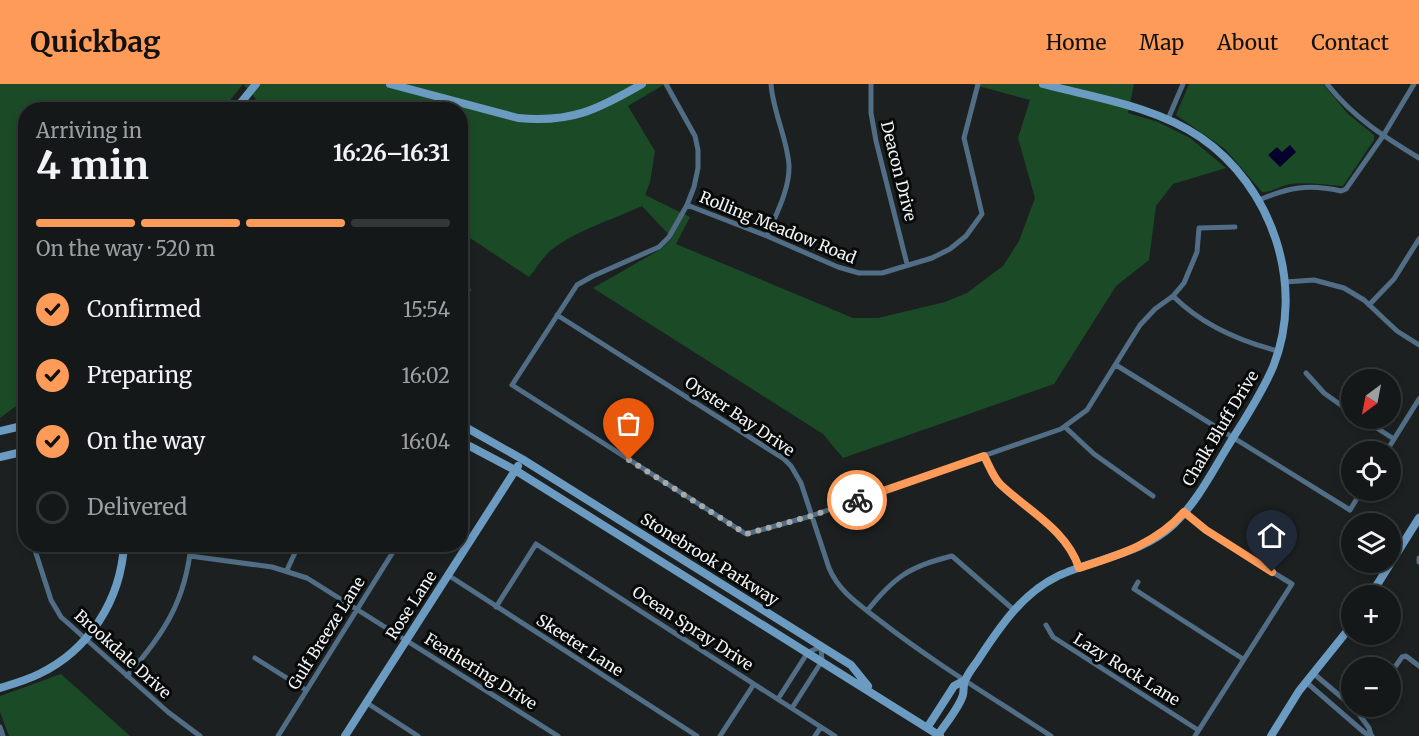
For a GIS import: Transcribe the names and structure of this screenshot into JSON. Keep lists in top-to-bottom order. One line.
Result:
{"streets":{"street":["Deacon Drive","Rolling Meadow Road","Oyster Bay Drive","Chalk Bluff Drive","Stonebrook Parkway","Rose Lane","Ocean Spray Drive","Gulf Breeze Lane","Skeeter Lane","Brookdale Drive","Lazy Rock Lane","Feathering Drive"]},"crossings":[["Deacon Drive","Rolling Meadow Road"],["Oyster Bay Drive","Chalk Bluff Drive"],["Chalk Bluff Drive","Stonebrook Parkway"],["Stonebrook Parkway","Rose Lane"],["Rose Lane","Skeeter Lane"],["Rose Lane","Feathering Drive"],["Ocean Spray Drive","Skeeter Lane"],["Gulf Breeze Lane","Feathering Drive"]],"north":"bottom left","page":{"header":"Quickbag","nav":["Home","Map","About","Contact"],"heading":["4 min","Arriving in","16:26–16:31"],"bar":"On the way · 520 m","list":[["Confirmed","15:54"],["Preparing","16:02"],["On the way","16:04"],"Delivered"],"map_buttons":["+","−"]}}
